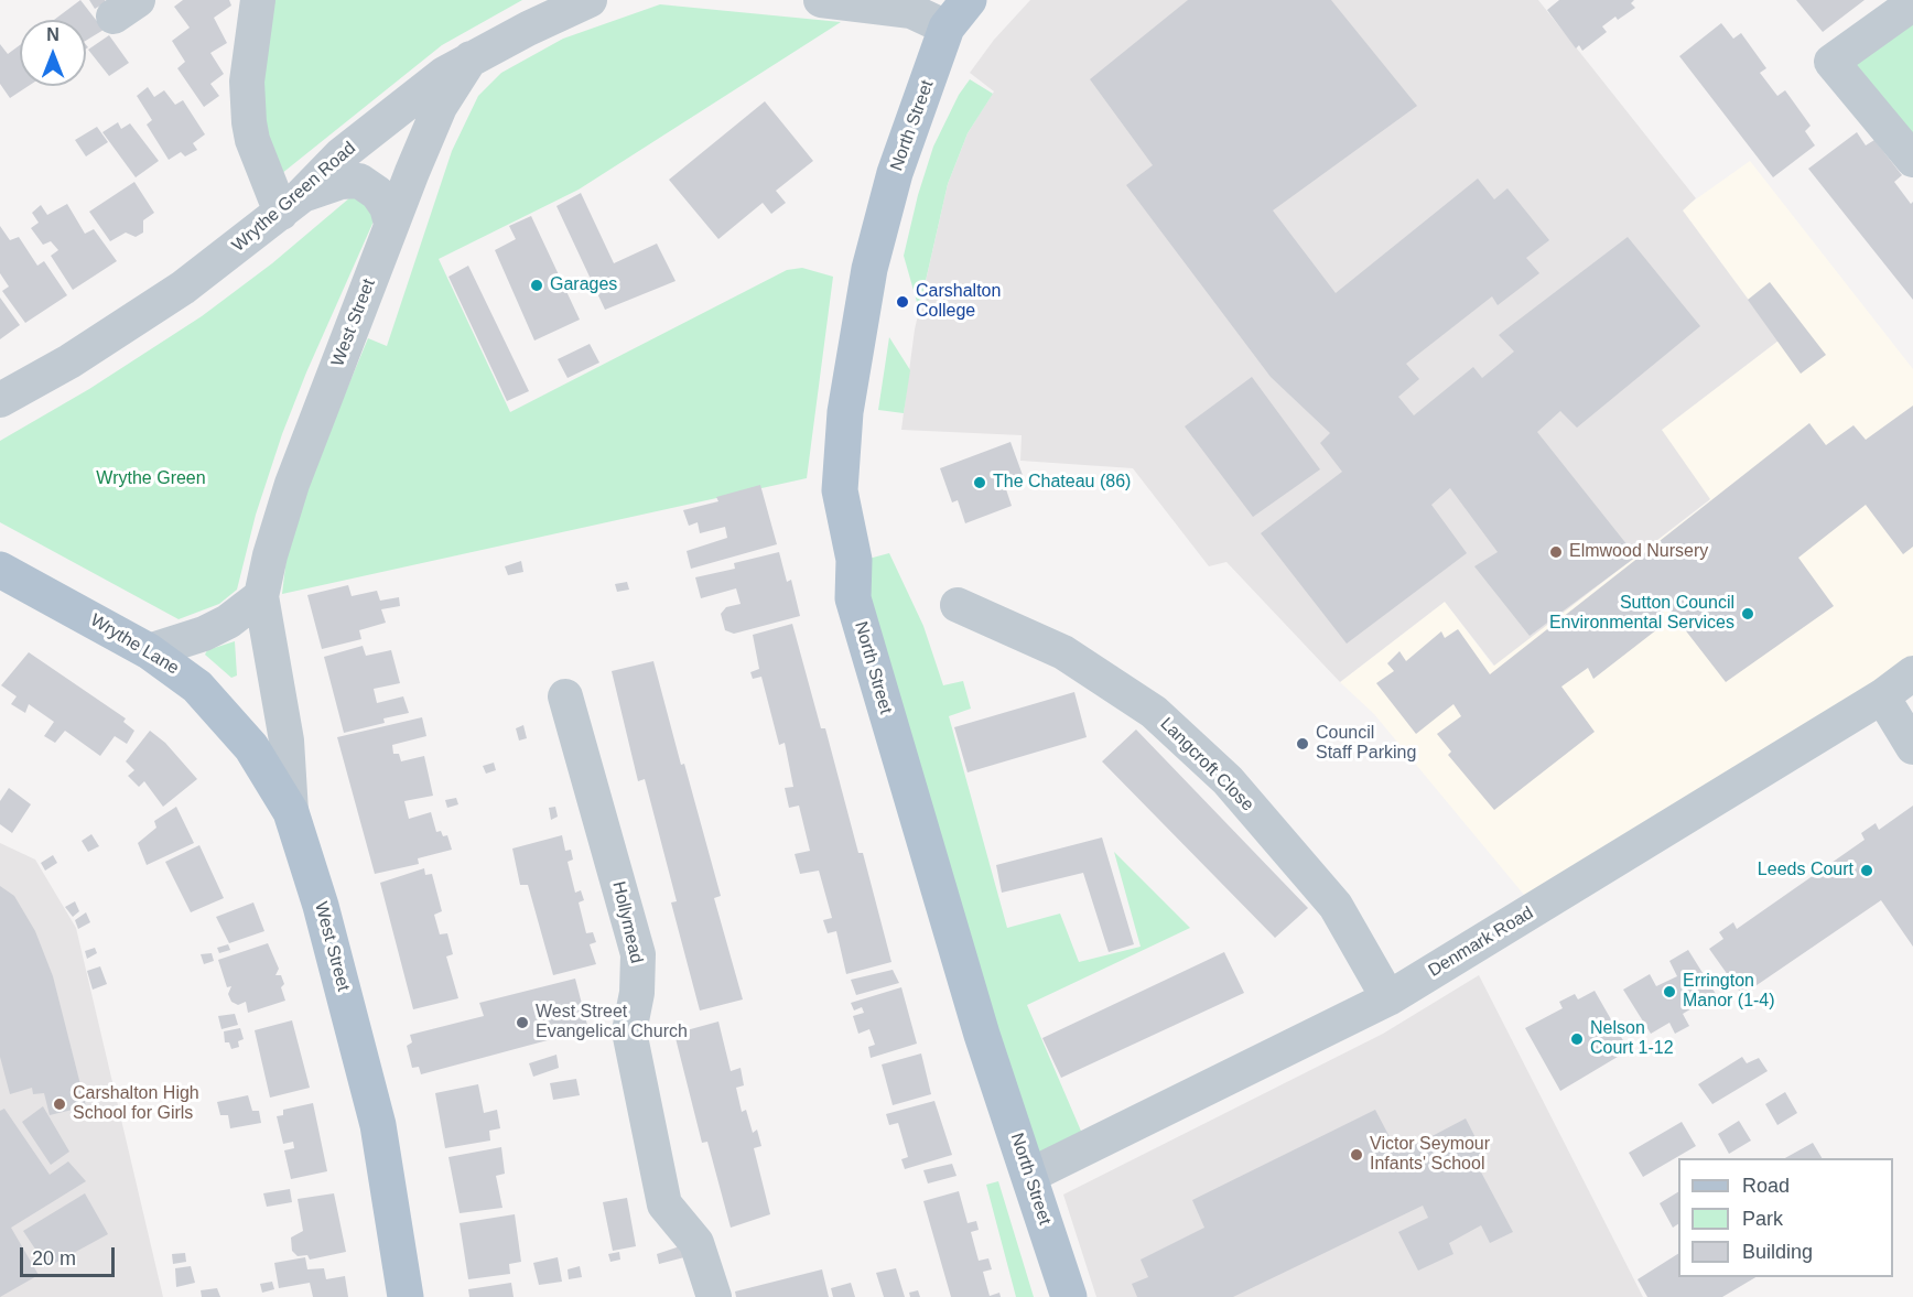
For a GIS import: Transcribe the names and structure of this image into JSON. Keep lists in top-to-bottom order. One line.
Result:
{"streets":{"main road":["North Street","West Street","Wrythe Lane"],"street":["Wrythe Green Road","Langcroft Close","Hollymead","Denmark Road"]},"crossings":[["North Street","Denmark Road"],["Wrythe Green Road","West Street"],["West Street","Wrythe Lane"],["Langcroft Close","Denmark Road"]],"parks":["Wrythe Green"],"places":["Garages","Carshalton College","The Chateau (86)","Elmwood Nursery","Sutton Council Environmental Services","Council Staff Parking","Leeds Court","Errington Manor (1-4)","West Street Evangelical Church","Nelson Court 1-12","Carshalton High School for Girls","Victor Seymour Infants' School"],"legend":["Road","Park","Building"],"scale_bar":"20 m","north":"top"}
